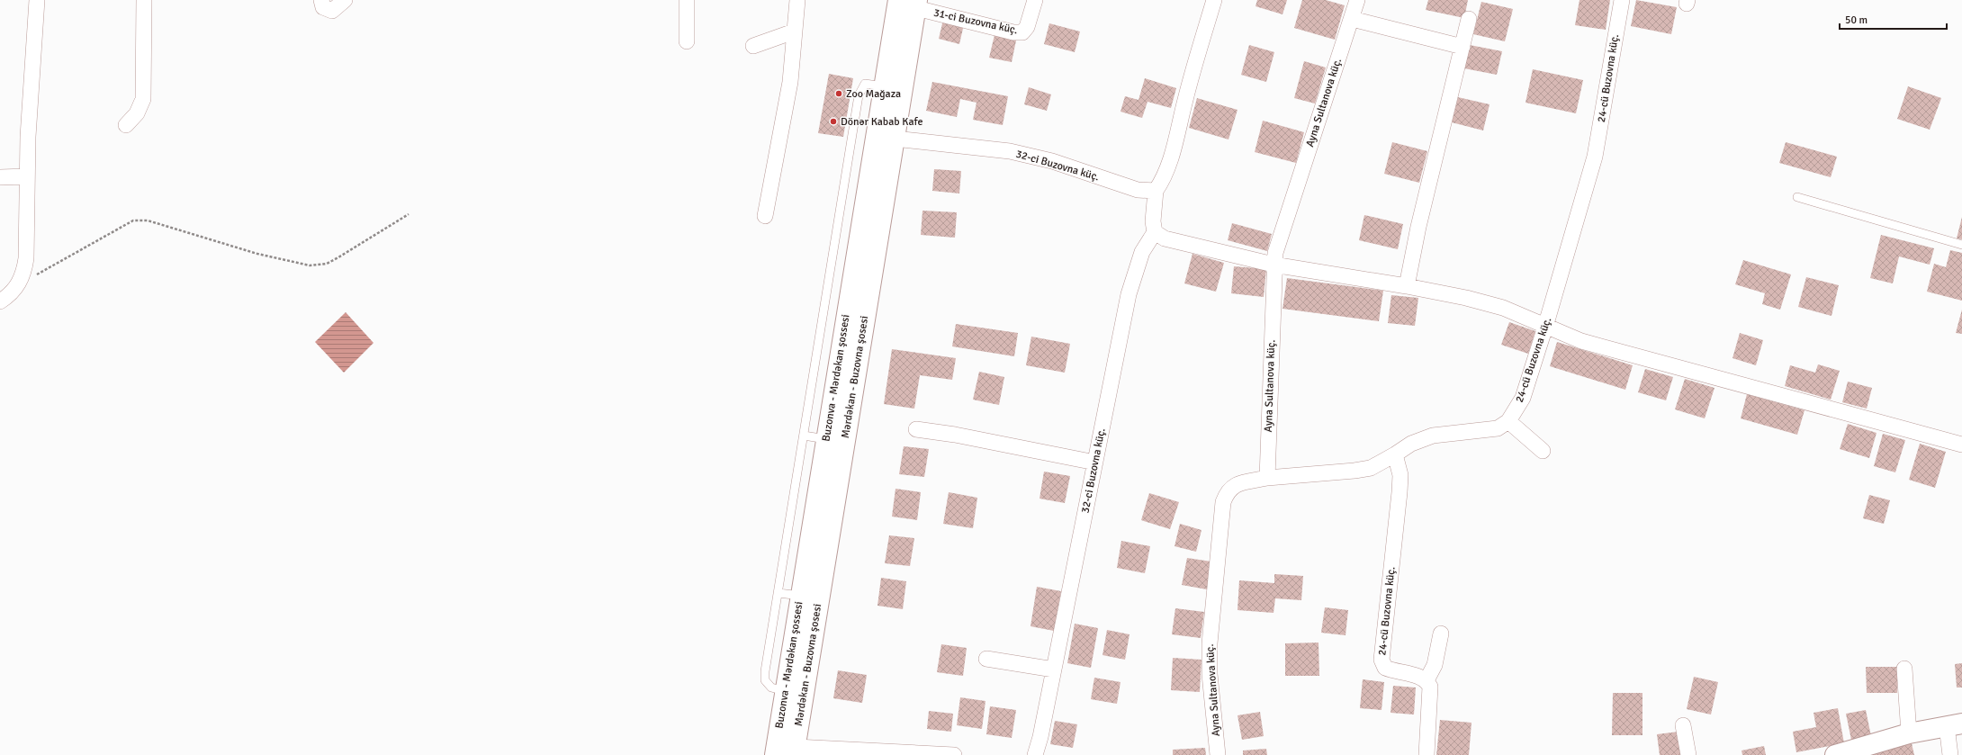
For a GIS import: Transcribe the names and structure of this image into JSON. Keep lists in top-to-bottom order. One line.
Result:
{"streets":{"main road":["Mərdəkan - Buzovna şosesi","Buzonva - Mərdəkan şossesi"],"street":["31-ci Buzovna küç.","24-cü Buzovna küç.","Ayna Sultanova küç.","32-ci Buzovna küç."]},"crossings":[["31-ci Buzovna küç.","Mərdəkan - Buzovna şosesi"],["32-ci Buzovna küç.","Mərdəkan - Buzovna şosesi"]],"places":["Zoo Mağaza","Dönər Kabab Kafe"],"scale_bar":"50 m"}
